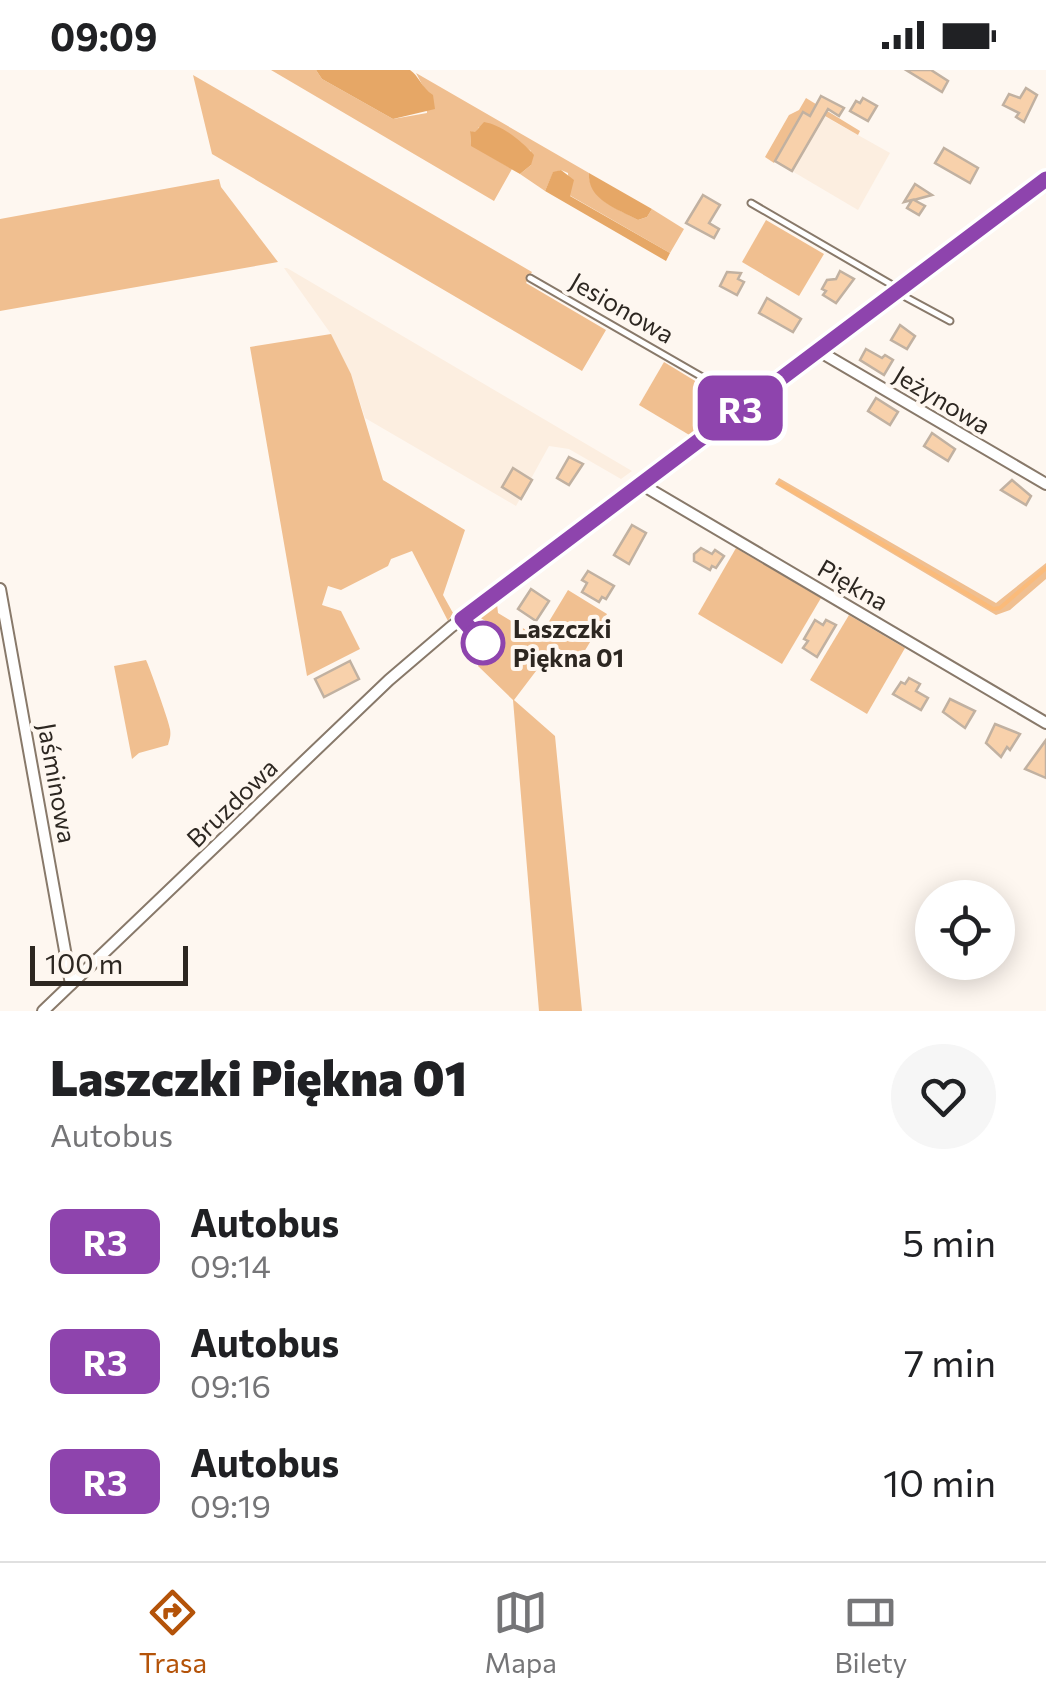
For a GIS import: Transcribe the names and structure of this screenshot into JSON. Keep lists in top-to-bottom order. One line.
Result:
{"streets":{"street":["Jeżynowa","Piękna","Jaśminowa","Bruzdowa"],"lane":["Jesionowa"]},"crossings":[["Jesionowa","Bruzdowa"],["Jeżynowa","Bruzdowa"],["Piękna","Bruzdowa"],["Jaśminowa","Bruzdowa"]],"places":["Laszczki Piękna 01"],"lines":["bus line R3"],"scale_bar":"100 m","page":{"status":"09:09","on_map":"R3","scale":"100 m","heading":["Laszczki Piękna 01","Autobus"],"list":[{"mark":"R3","name":"Autobus","note":"09:14","value":"5 min"},{"mark":"R3","name":"Autobus","note":"09:16","value":"7 min"},{"mark":"R3","name":"Autobus","note":"09:19","value":"10 min"}],"tabs":["Trasa","Mapa","Bilety"]}}
